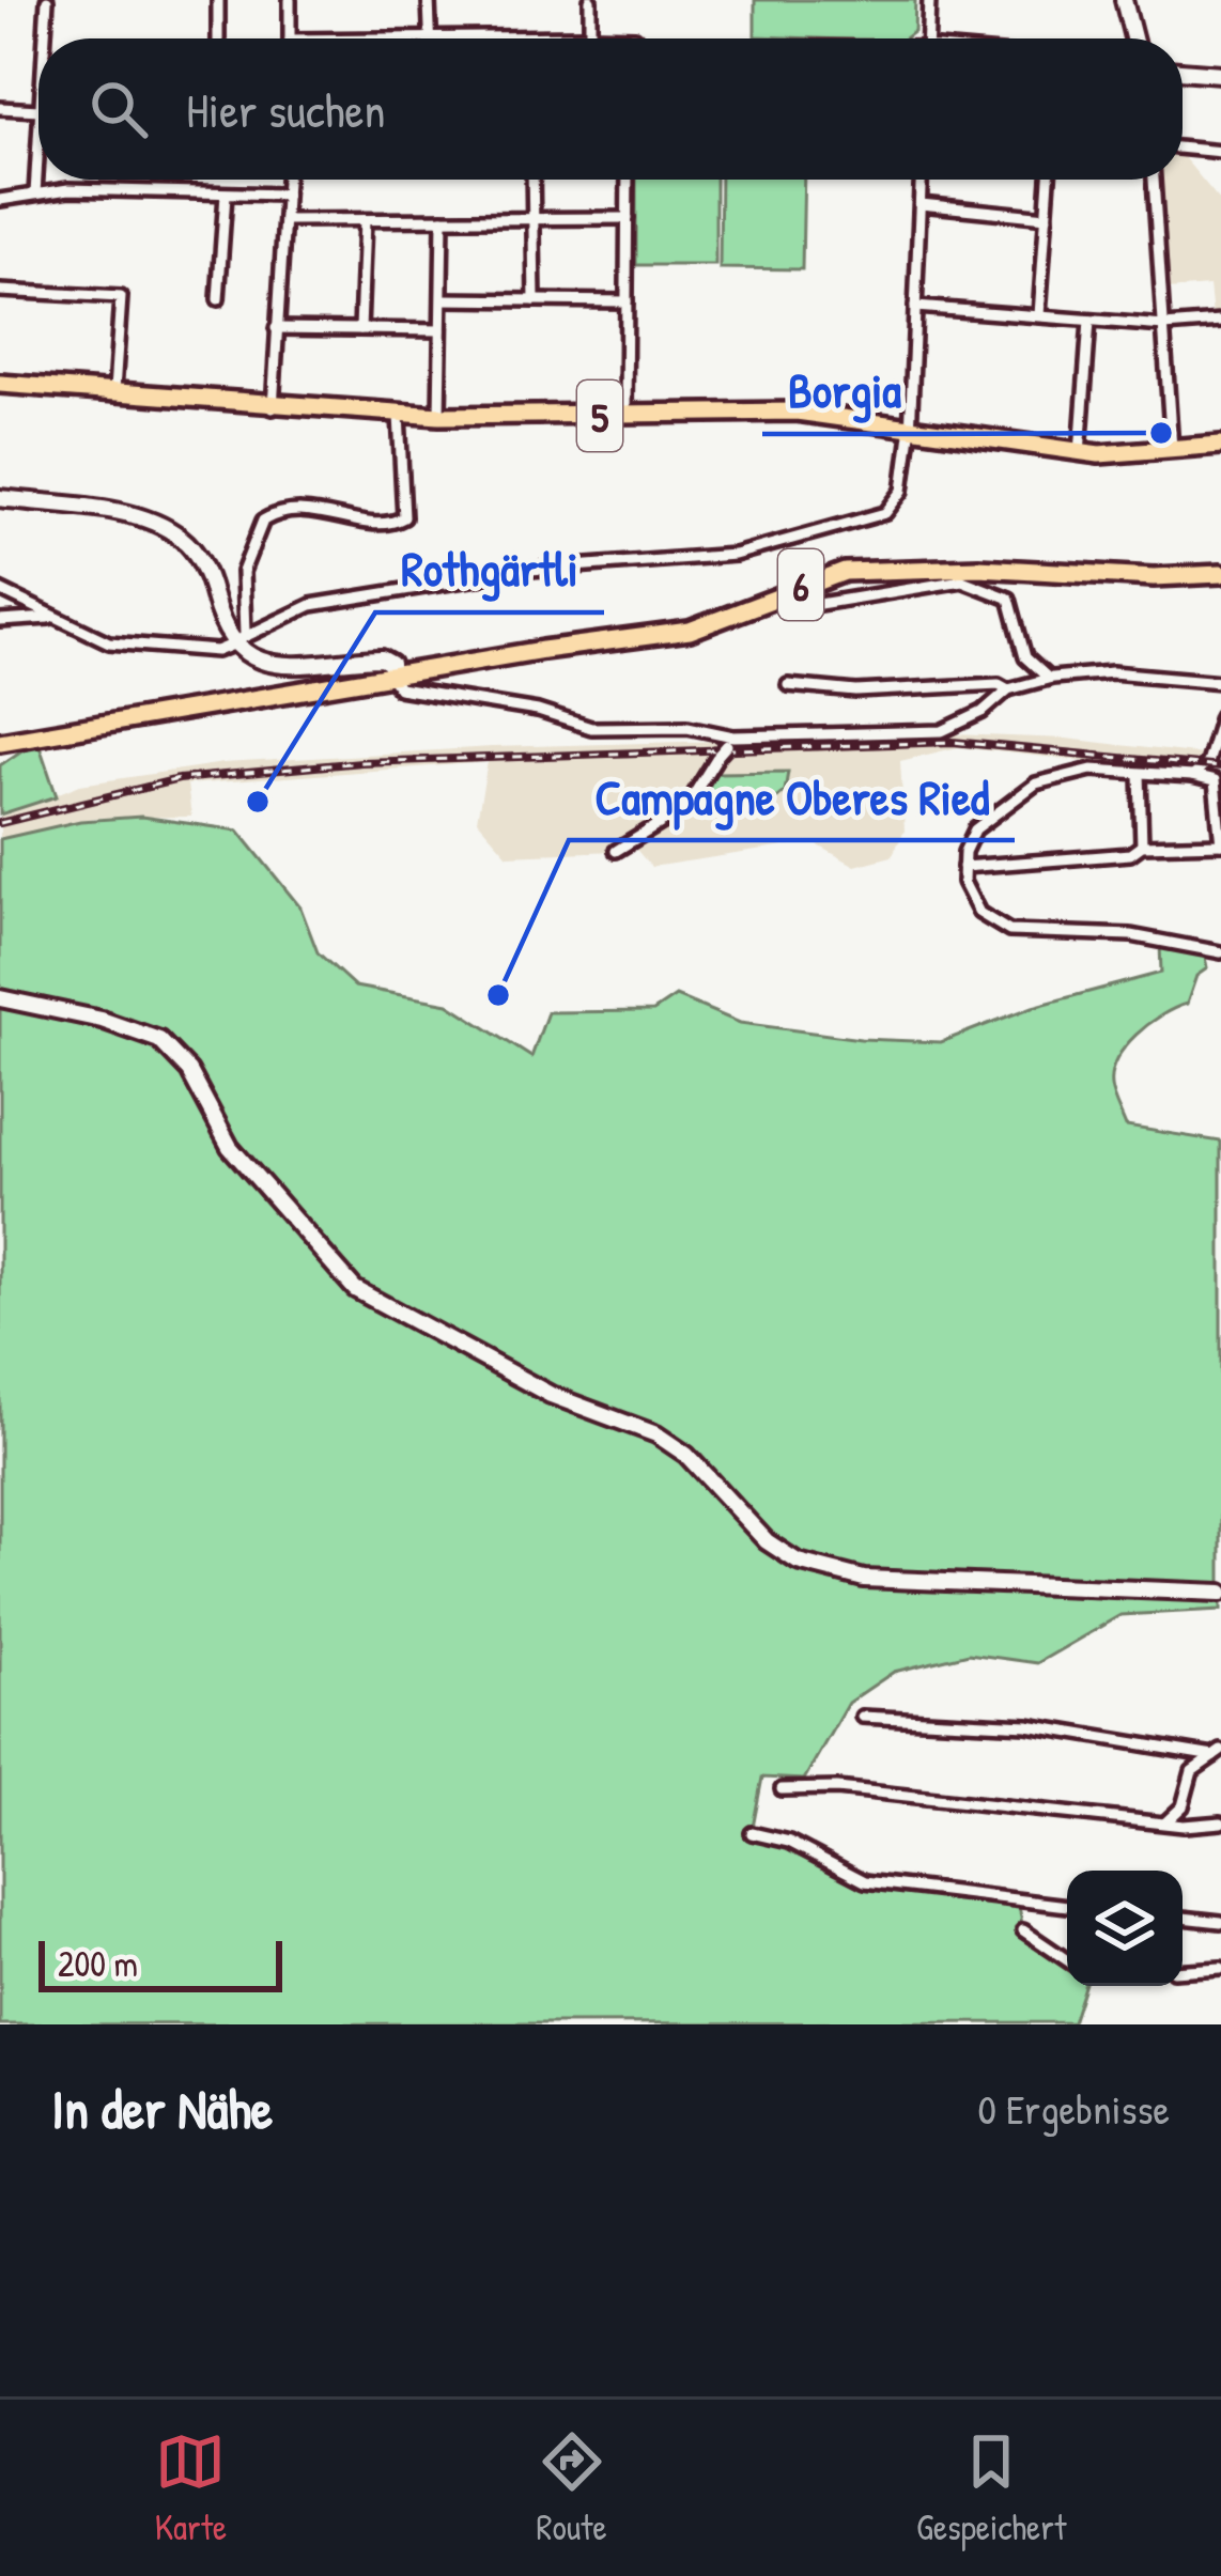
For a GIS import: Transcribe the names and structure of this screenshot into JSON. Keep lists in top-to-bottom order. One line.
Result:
{"streets":{"main road":["5","6"]},"places":["Borgia","Rothgärtli","Campagne Oberes Ried"],"scale_bar":"200 m","page":{"search":"Hier suchen","scale":"200 m","heading":["In der Nähe","0 Ergebnisse"],"nav":["Karte","Route","Gespeichert"]}}
